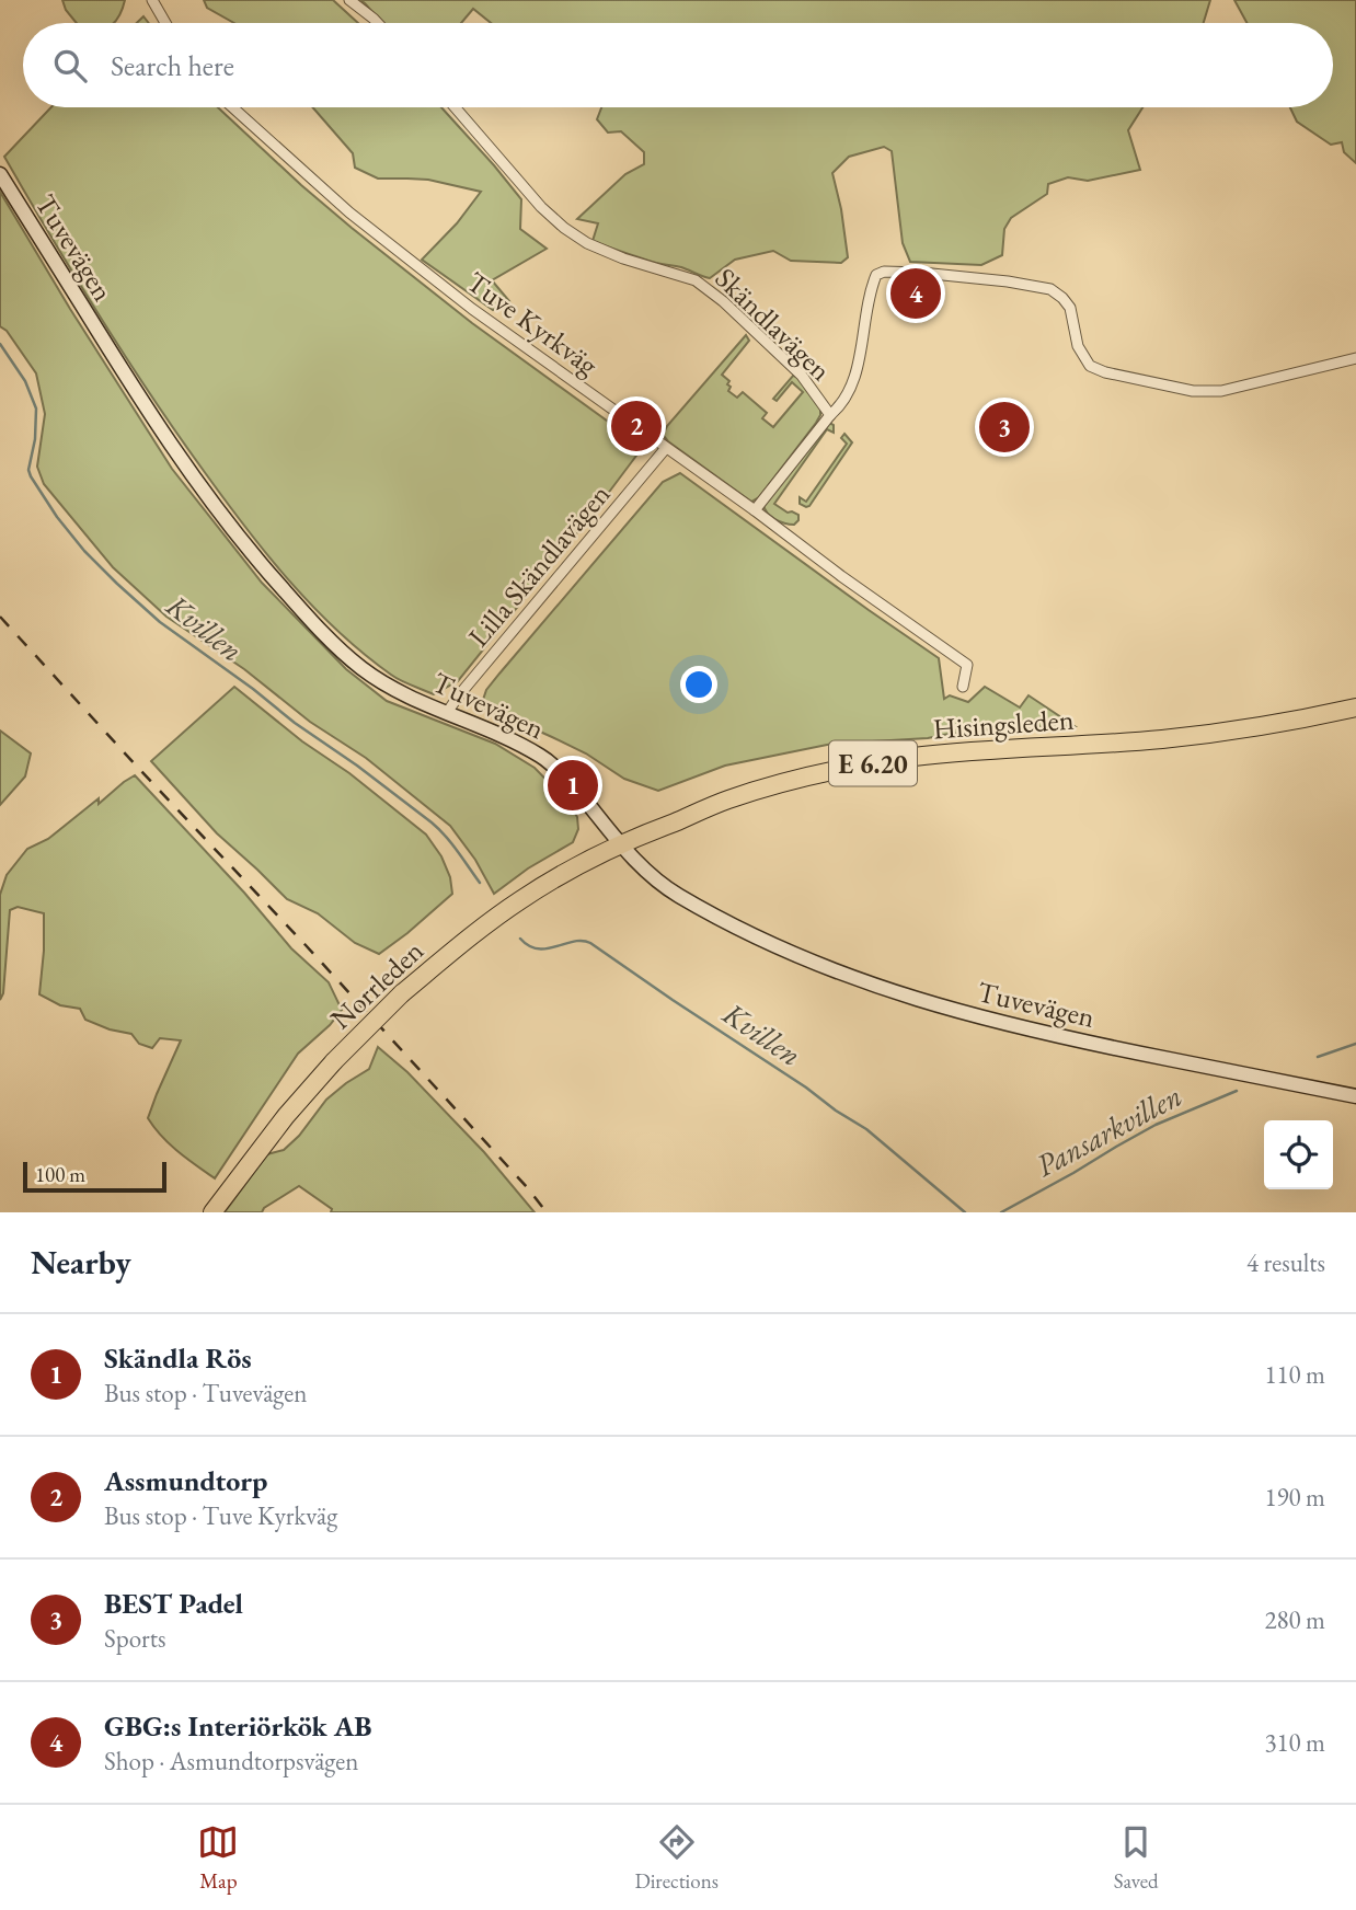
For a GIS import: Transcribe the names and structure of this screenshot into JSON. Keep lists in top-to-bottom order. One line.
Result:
{"streets":{"highway":["Hisingsleden","E 6.20","Norrleden"],"main road":["Tuvevägen"],"street":["Tuve Kyrkväg","Skändlavägen","Lilla Skändlavägen"]},"crossings":[["Tuvevägen","Lilla Skändlavägen"],["Tuvevägen","Hisingsleden"],["Tuvevägen","Norrleden"],["Tuve Kyrkväg","Skändlavägen"],["Tuve Kyrkväg","Lilla Skändlavägen"],["Hisingsleden","Norrleden"]],"water":["Kvillen","Pansarkvillen"],"scale_bar":"100 m","page":{"search":"Search here","pins":["4","2","3","1"],"scale":"100 m","heading":["Nearby","4 results"],"list":[{"mark":"1","name":"Skändla Rös","note":"Bus stop · Tuvevägen","value":"110 m"},{"mark":"2","name":"Assmundtorp","note":"Bus stop · Tuve Kyrkväg","value":"190 m"},{"mark":"3","name":"BEST Padel","note":"Sports","value":"280 m"},{"mark":"4","name":"GBG:s Interiörkök AB","note":"Shop · Asmundtorpsvägen","value":"310 m"}],"nav":["Map","Directions","Saved"]}}
